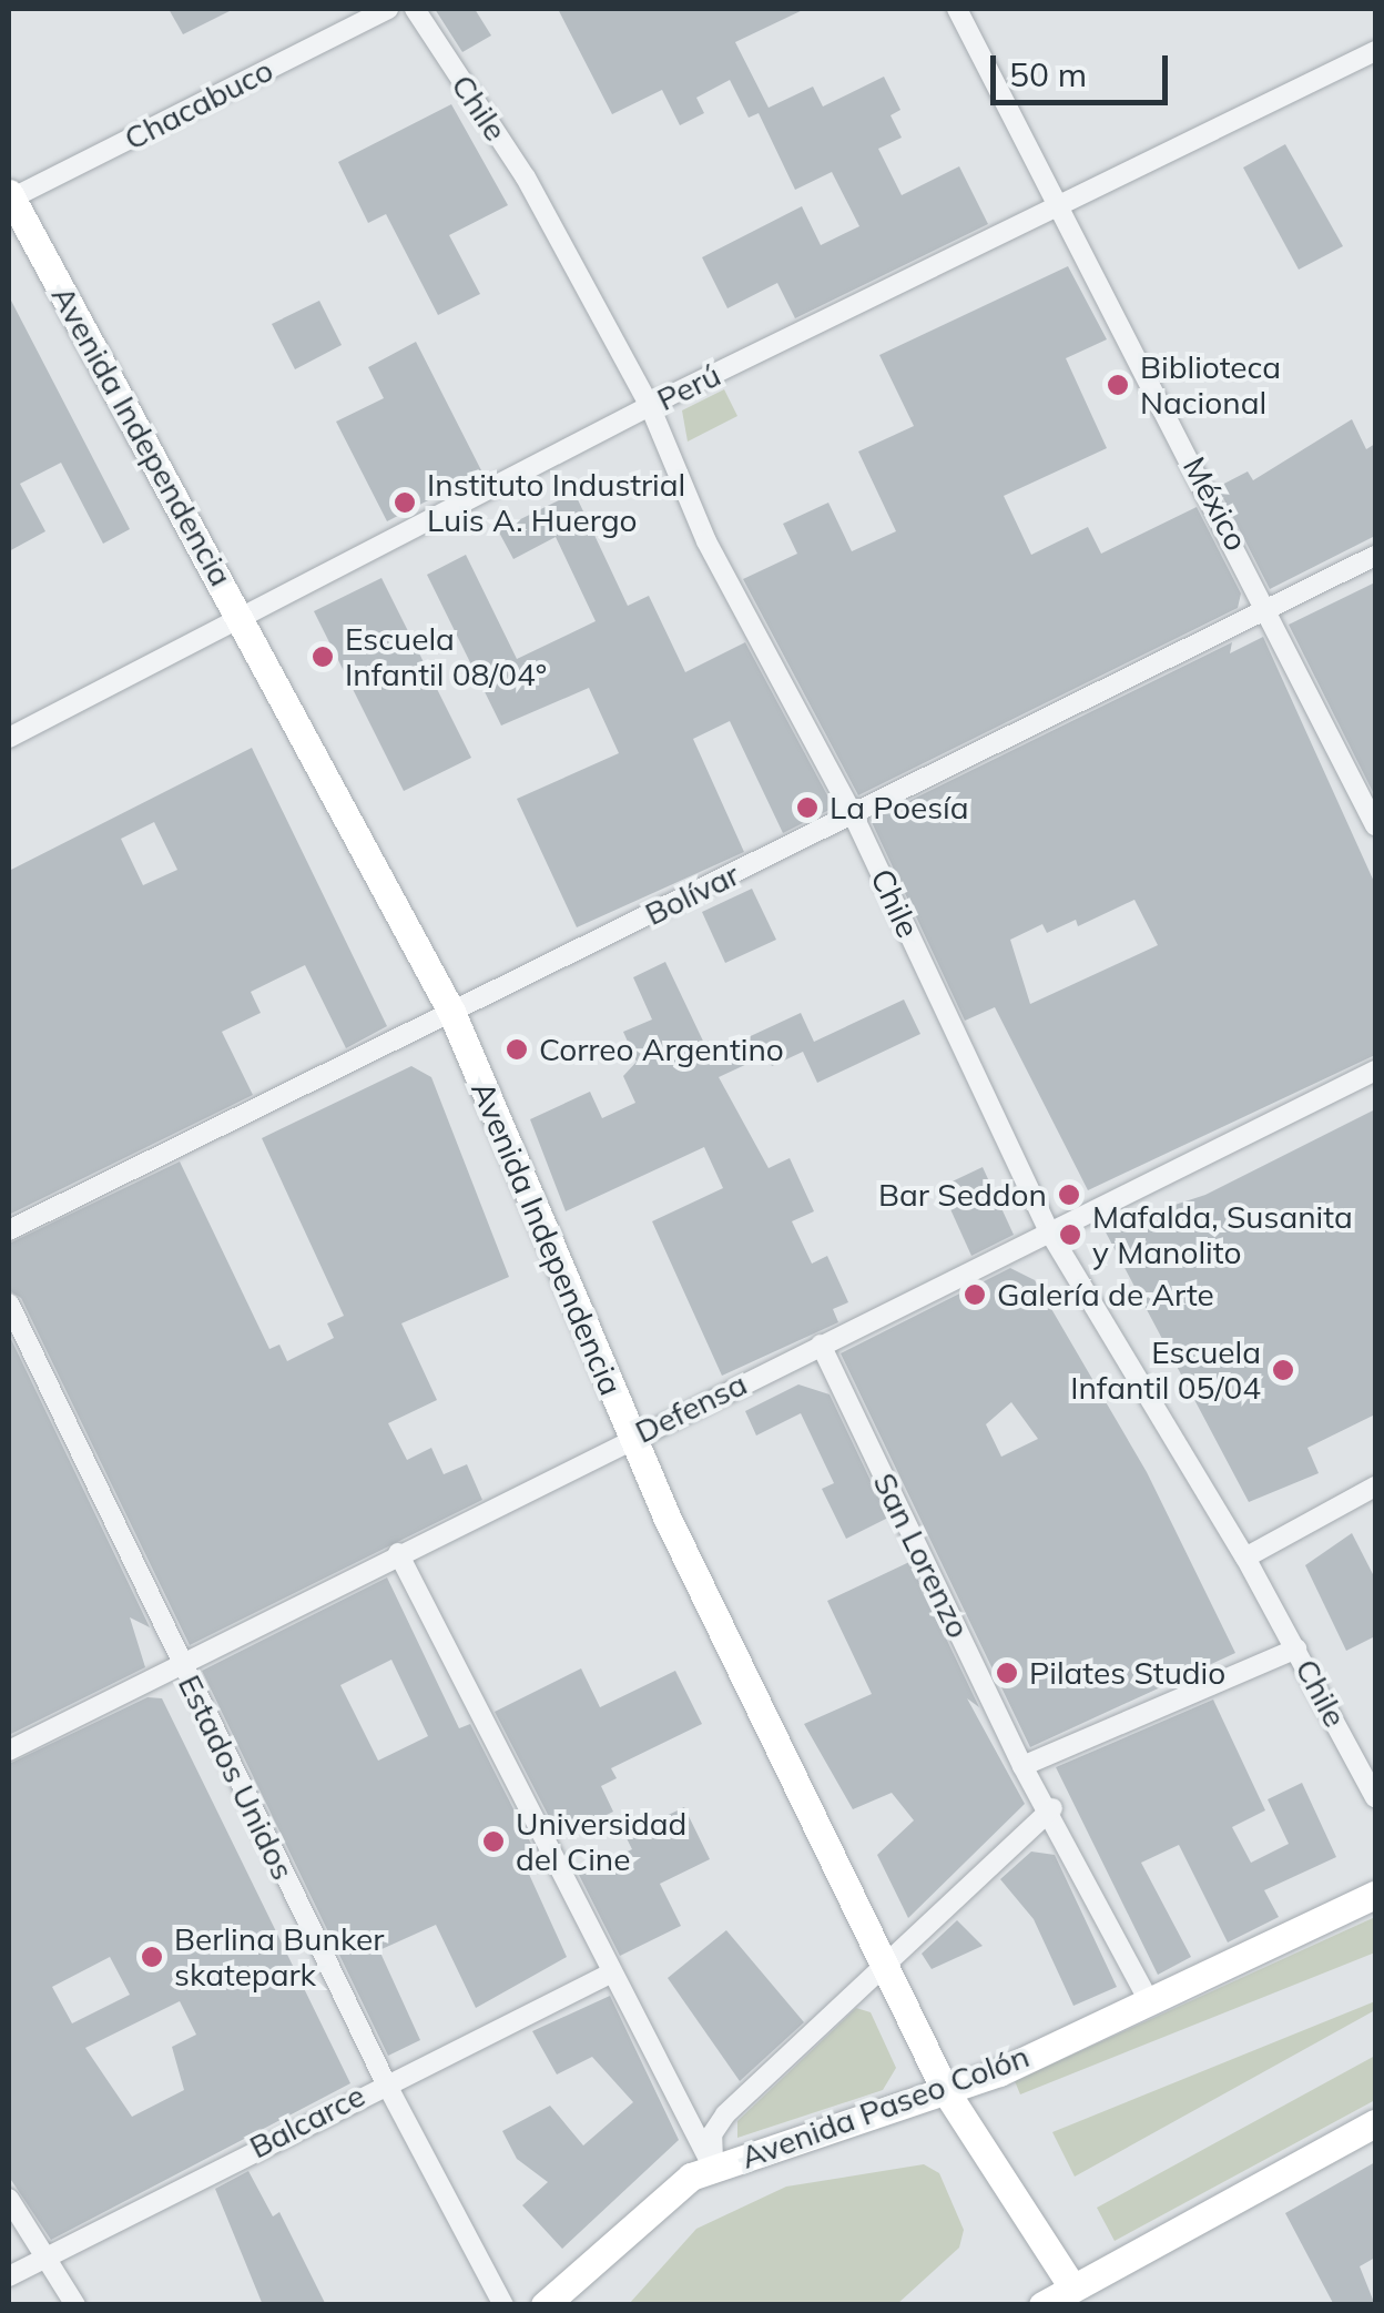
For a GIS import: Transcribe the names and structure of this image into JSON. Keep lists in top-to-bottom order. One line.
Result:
{"streets":{"main road":["Avenida Independencia","Avenida Paseo Colón"],"street":["Chacabuco","Chile","Perú","México","Bolívar","Defensa","San Lorenzo","Estados Unidos","Balcarce"]},"crossings":[["Chacabuco","Avenida Independencia"],["Chile","Perú"],["Chile","Bolívar"],["Chile","Defensa"],["Perú","Avenida Independencia"],["Perú","México"],["Avenida Independencia","Bolívar"],["Avenida Independencia","Defensa"],["Avenida Independencia","Avenida Paseo Colón"],["México","Bolívar"],["Defensa","San Lorenzo"],["Defensa","Estados Unidos"],["San Lorenzo","Avenida Paseo Colón"],["Estados Unidos","Balcarce"]],"places":["Biblioteca Nacional","Instituto Industrial Luis A. Huergo","Escuela Infantil 08/04°","La Poesía","Correo Argentino","Bar Seddon","Mafalda, Susanita y Manolito","Galería de Arte","Escuela Infantil 05/04","Pilates Studio","Universidad del Cine","Berlina Bunker skatepark"],"scale_bar":"50 m"}
